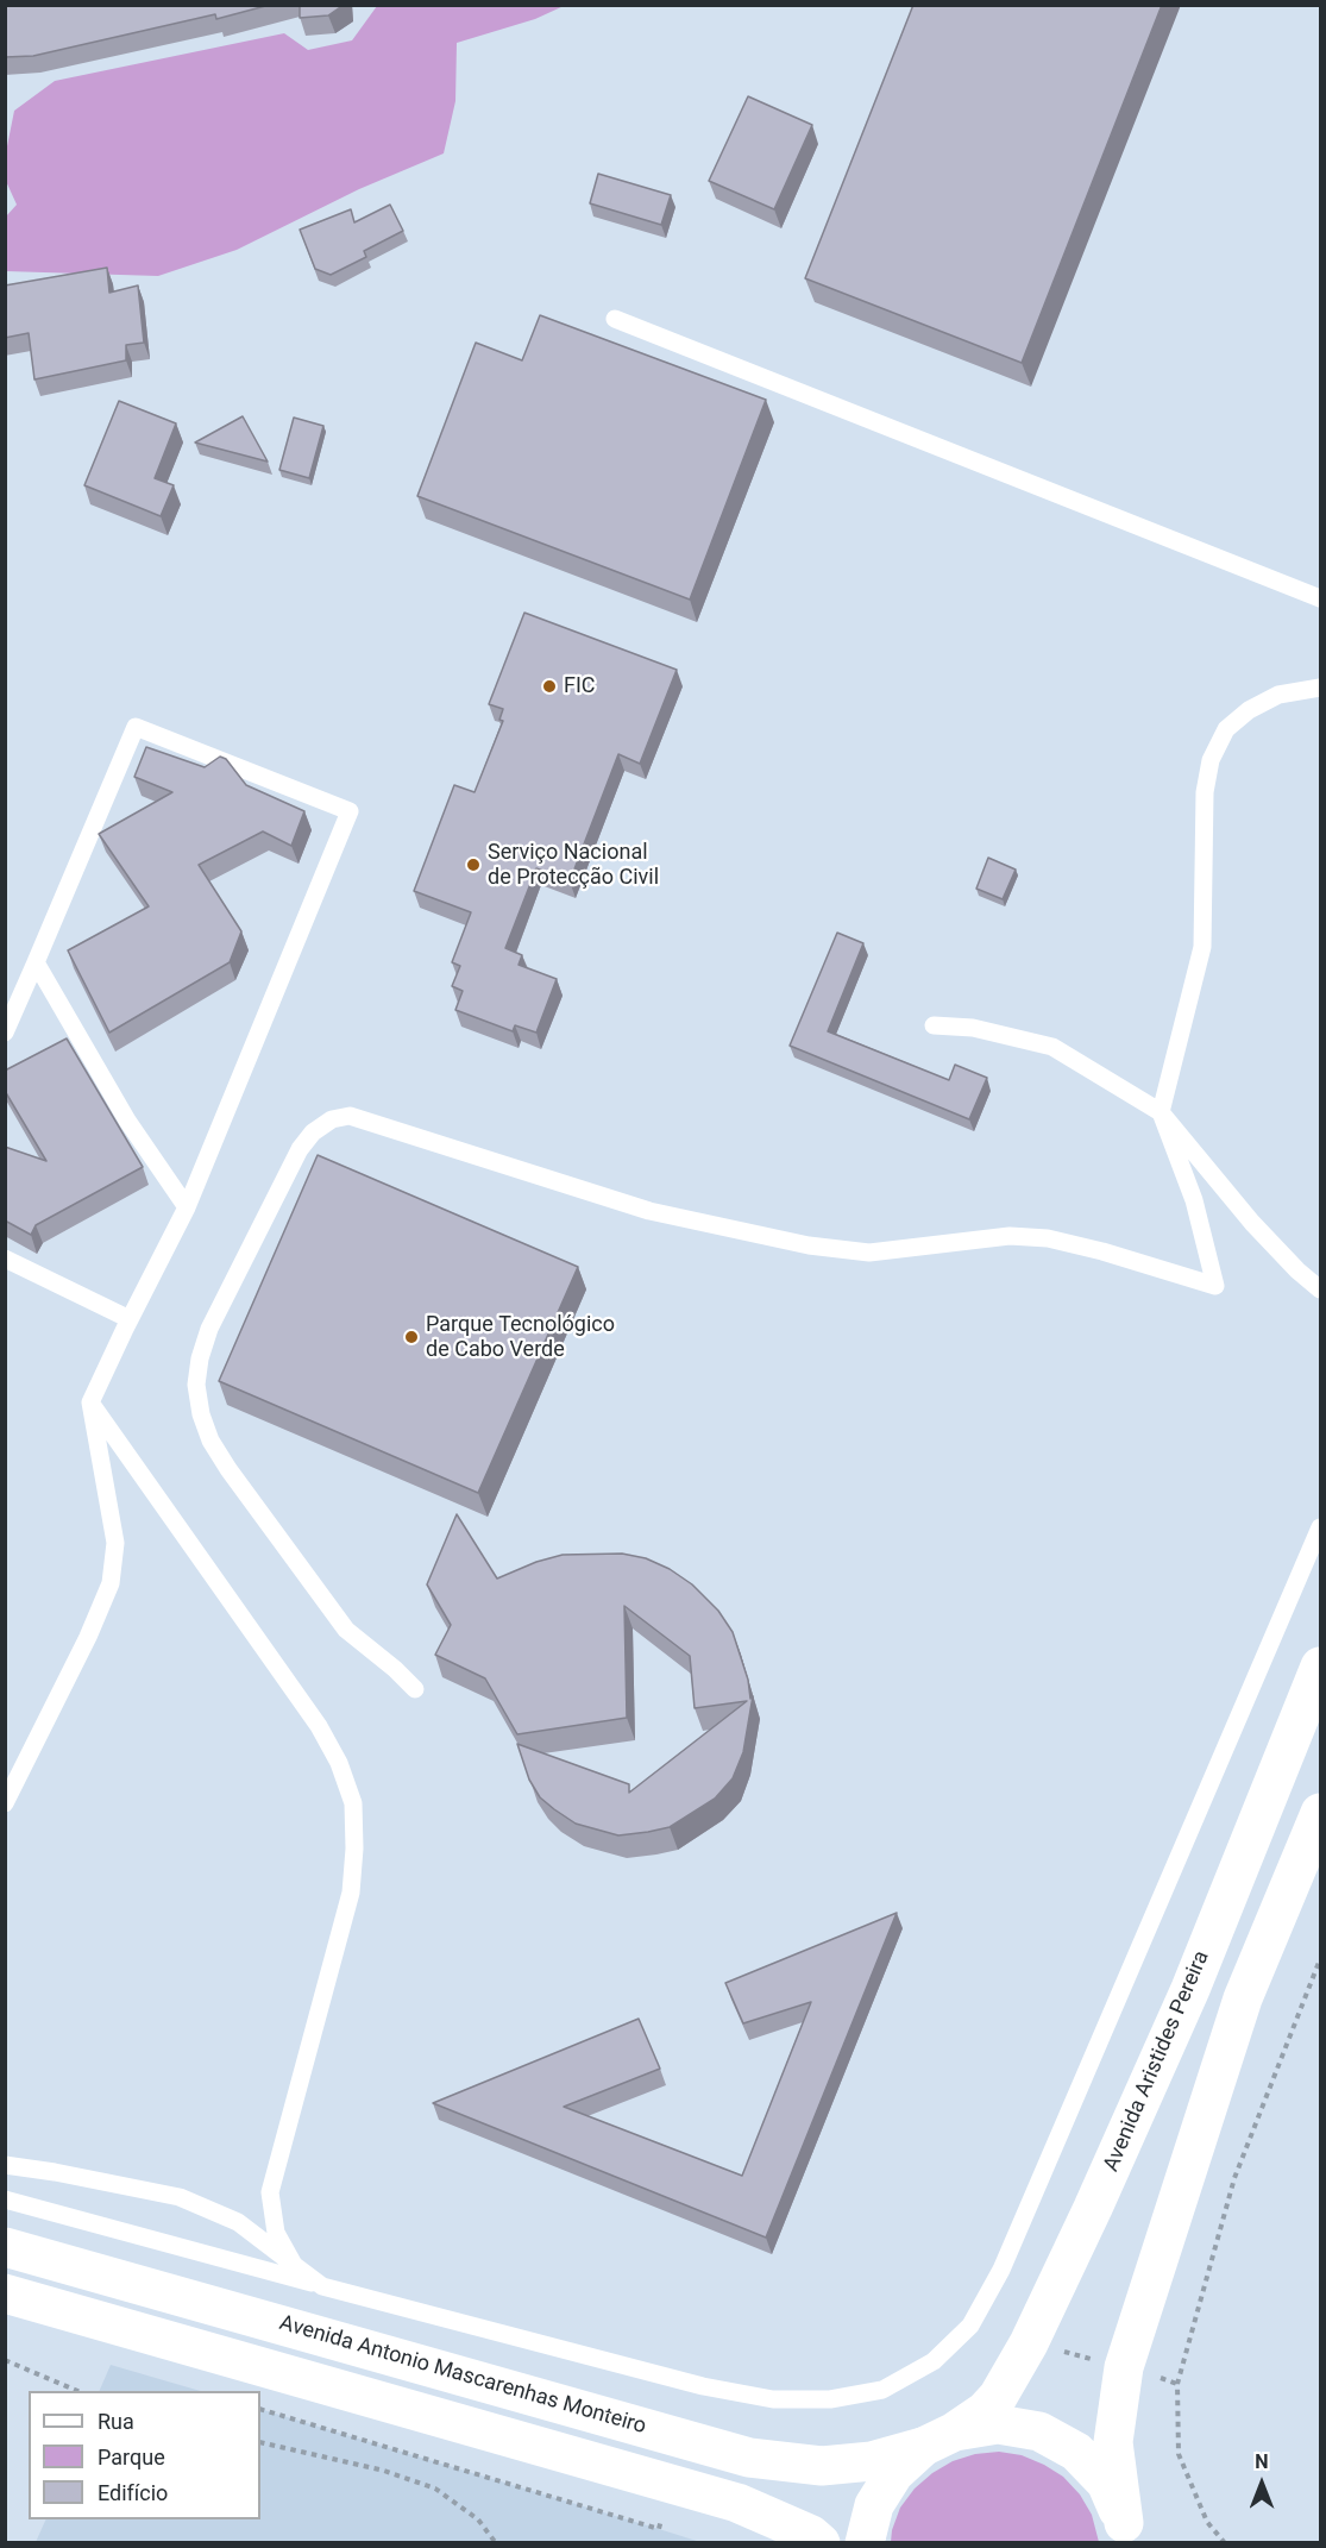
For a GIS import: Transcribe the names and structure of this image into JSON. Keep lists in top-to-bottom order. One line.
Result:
{"streets":{"main road":["Avenida Aristides Pereira","Avenida Antonio Mascarenhas Monteiro"]},"crossings":[["Avenida Aristides Pereira","Avenida Antonio Mascarenhas Monteiro"]],"places":["FIC","Serviço Nacional de Protecção Civil","Parque Tecnológico de Cabo Verde"],"legend":["Rua","Parque","Edifício"],"north":"top"}
